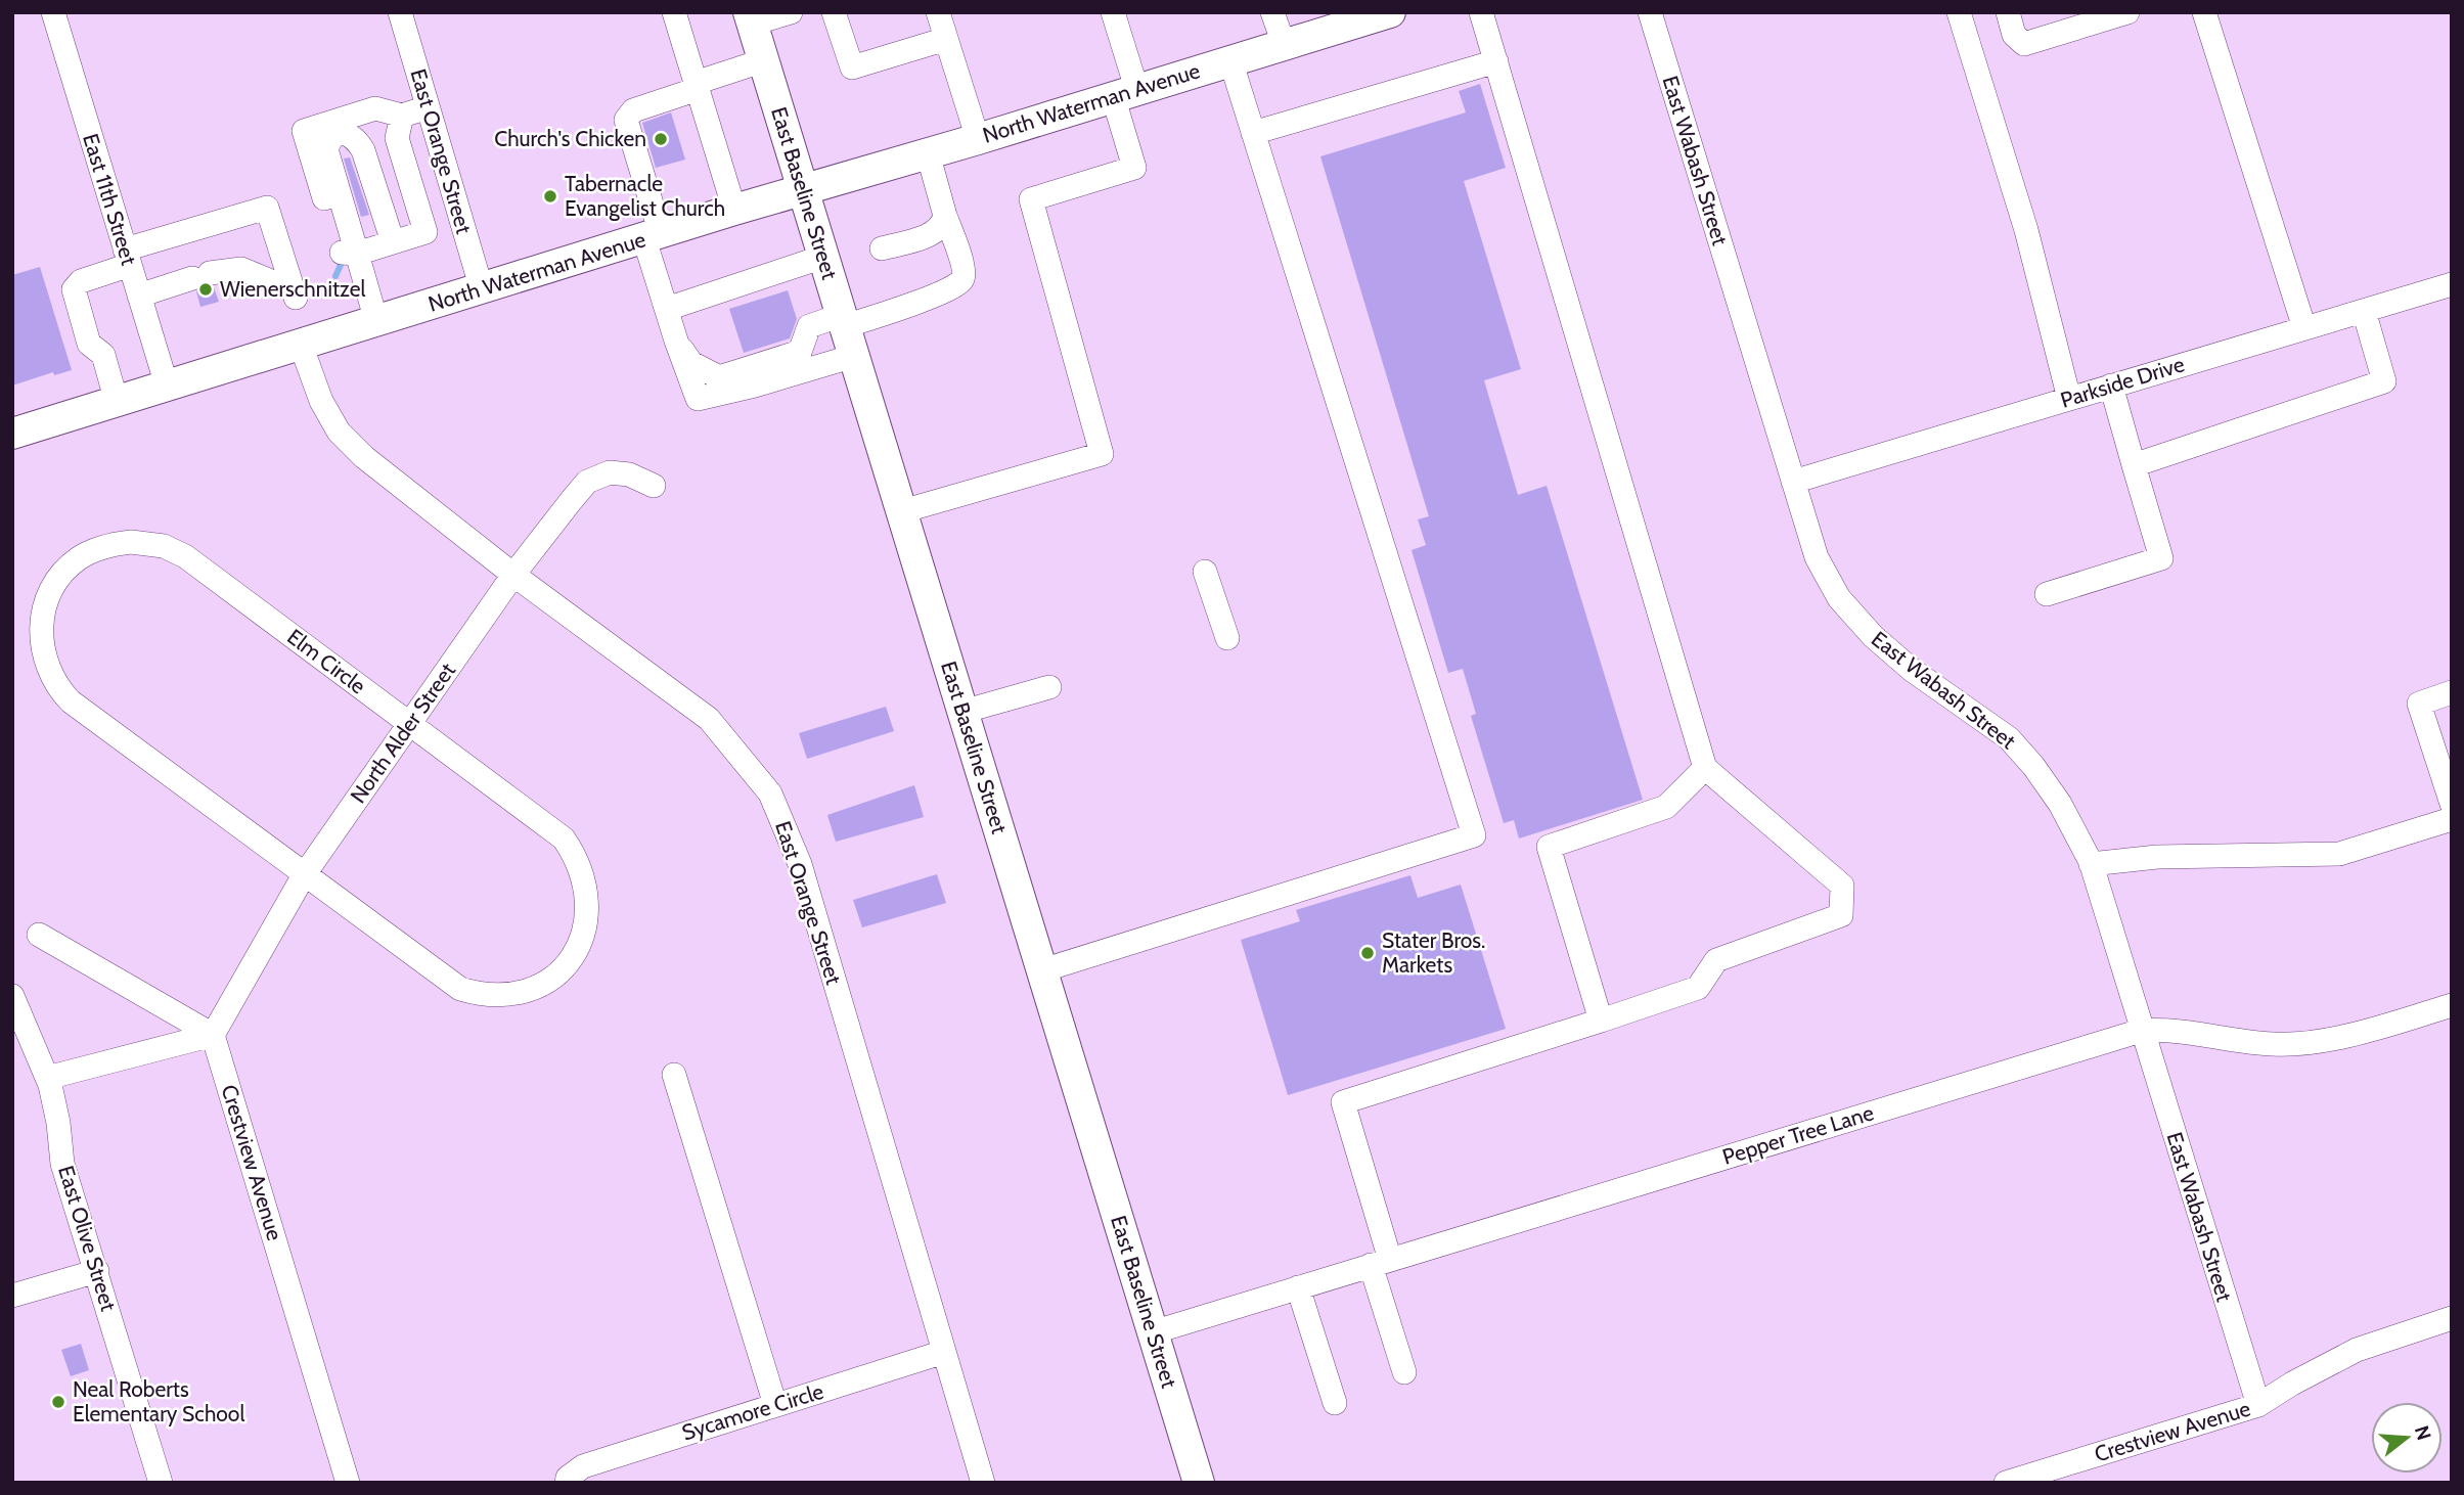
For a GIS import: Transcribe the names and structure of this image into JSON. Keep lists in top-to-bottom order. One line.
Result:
{"streets":{"main road":["North Waterman Avenue","East Baseline Street"],"street":["East Orange Street","East Wabash Street","East 11th Street","Parkside Drive","Elm Circle","North Alder Street","Pepper Tree Lane","Crestview Avenue","East Olive Street","Sycamore Circle"]},"crossings":[["North Waterman Avenue","East Orange Street"],["North Waterman Avenue","East Baseline Street"],["North Waterman Avenue","East 11th Street"],["East Orange Street","North Alder Street"],["East Orange Street","Sycamore Circle"],["East Wabash Street","Parkside Drive"],["East Wabash Street","Pepper Tree Lane"],["East Wabash Street","Crestview Avenue"],["East Baseline Street","Pepper Tree Lane"],["Elm Circle","North Alder Street"],["North Alder Street","Crestview Avenue"]],"places":["Church's Chicken","Tabernacle Evangelist Church","Wienerschnitzel","Stater Bros. Markets","Neal Roberts Elementary School"],"north":"right"}
